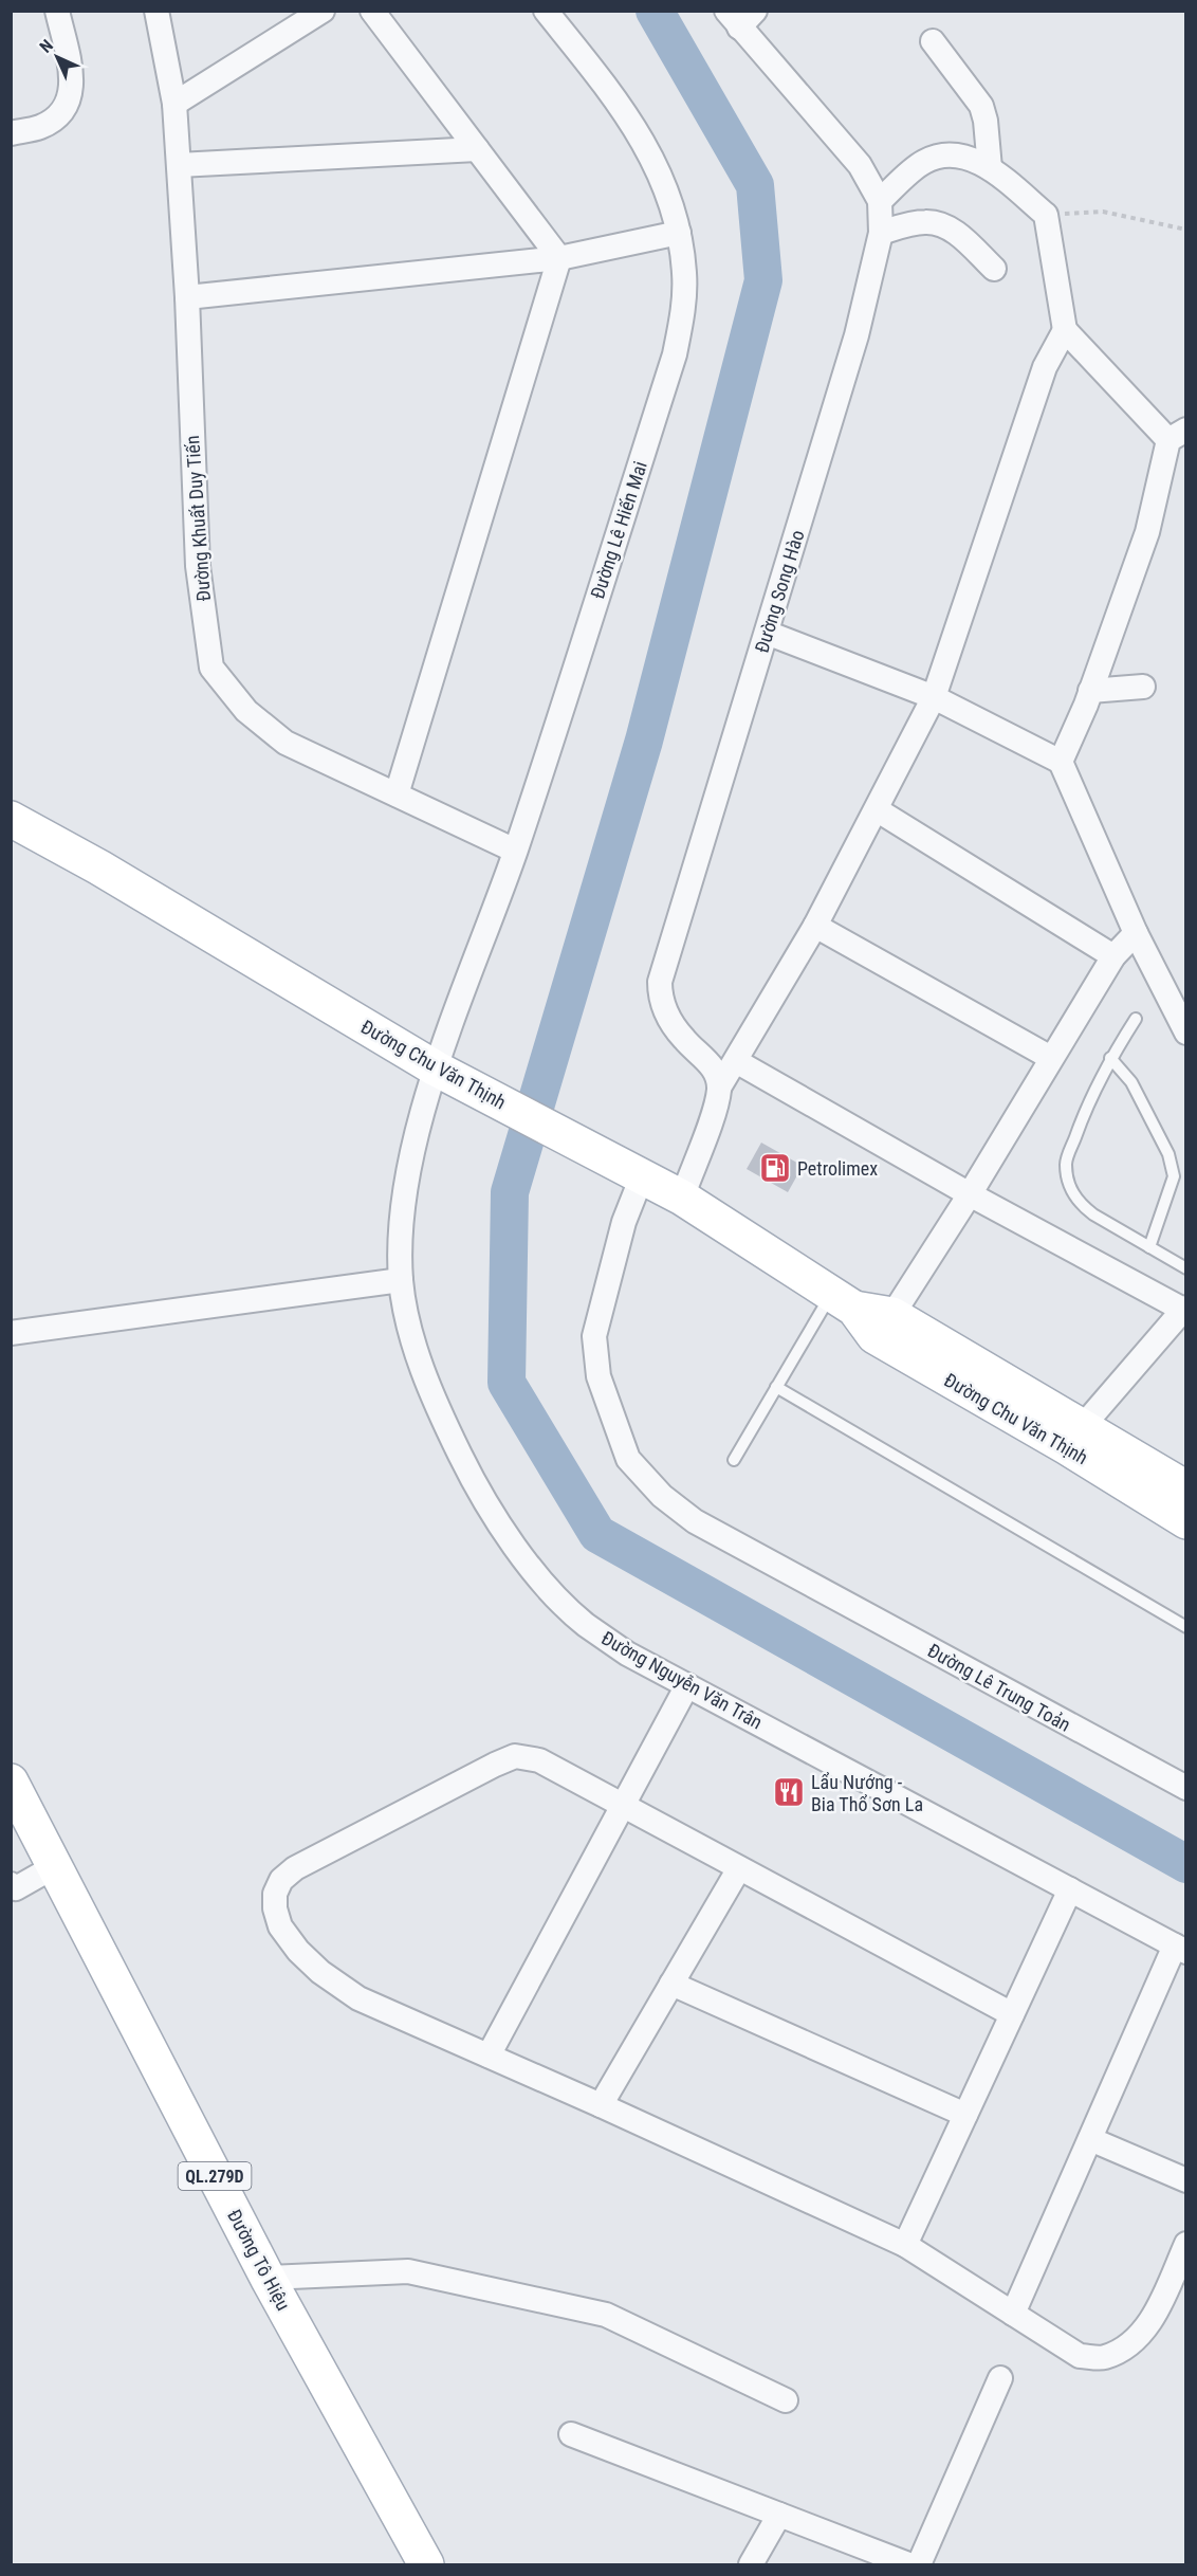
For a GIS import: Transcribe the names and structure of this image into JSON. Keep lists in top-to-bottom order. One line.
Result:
{"streets":{"main road":["Đường Chu Văn Thịnh","QL.279D","Đường Tô Hiệu"],"street":["Đường Khuất Duy Tiến","Đường Lê Hiến Mai","Đường Song Hào","Đường Nguyễn Văn Trân","Đường Lê Trung Toản"]},"crossings":[["Đường Khuất Duy Tiến","Đường Lê Hiến Mai"],["Đường Lê Hiến Mai","Đường Chu Văn Thịnh"],["Đường Lê Hiến Mai","Đường Nguyễn Văn Trân"],["Đường Chu Văn Thịnh","Đường Nguyễn Văn Trân"],["Đường Chu Văn Thịnh","Đường Lê Trung Toản"]],"places":{"fuel station":["Petrolimex"],"restaurant":["Lẩu Nướng - Bia Thổ Sơn La"]},"north":"top left"}
